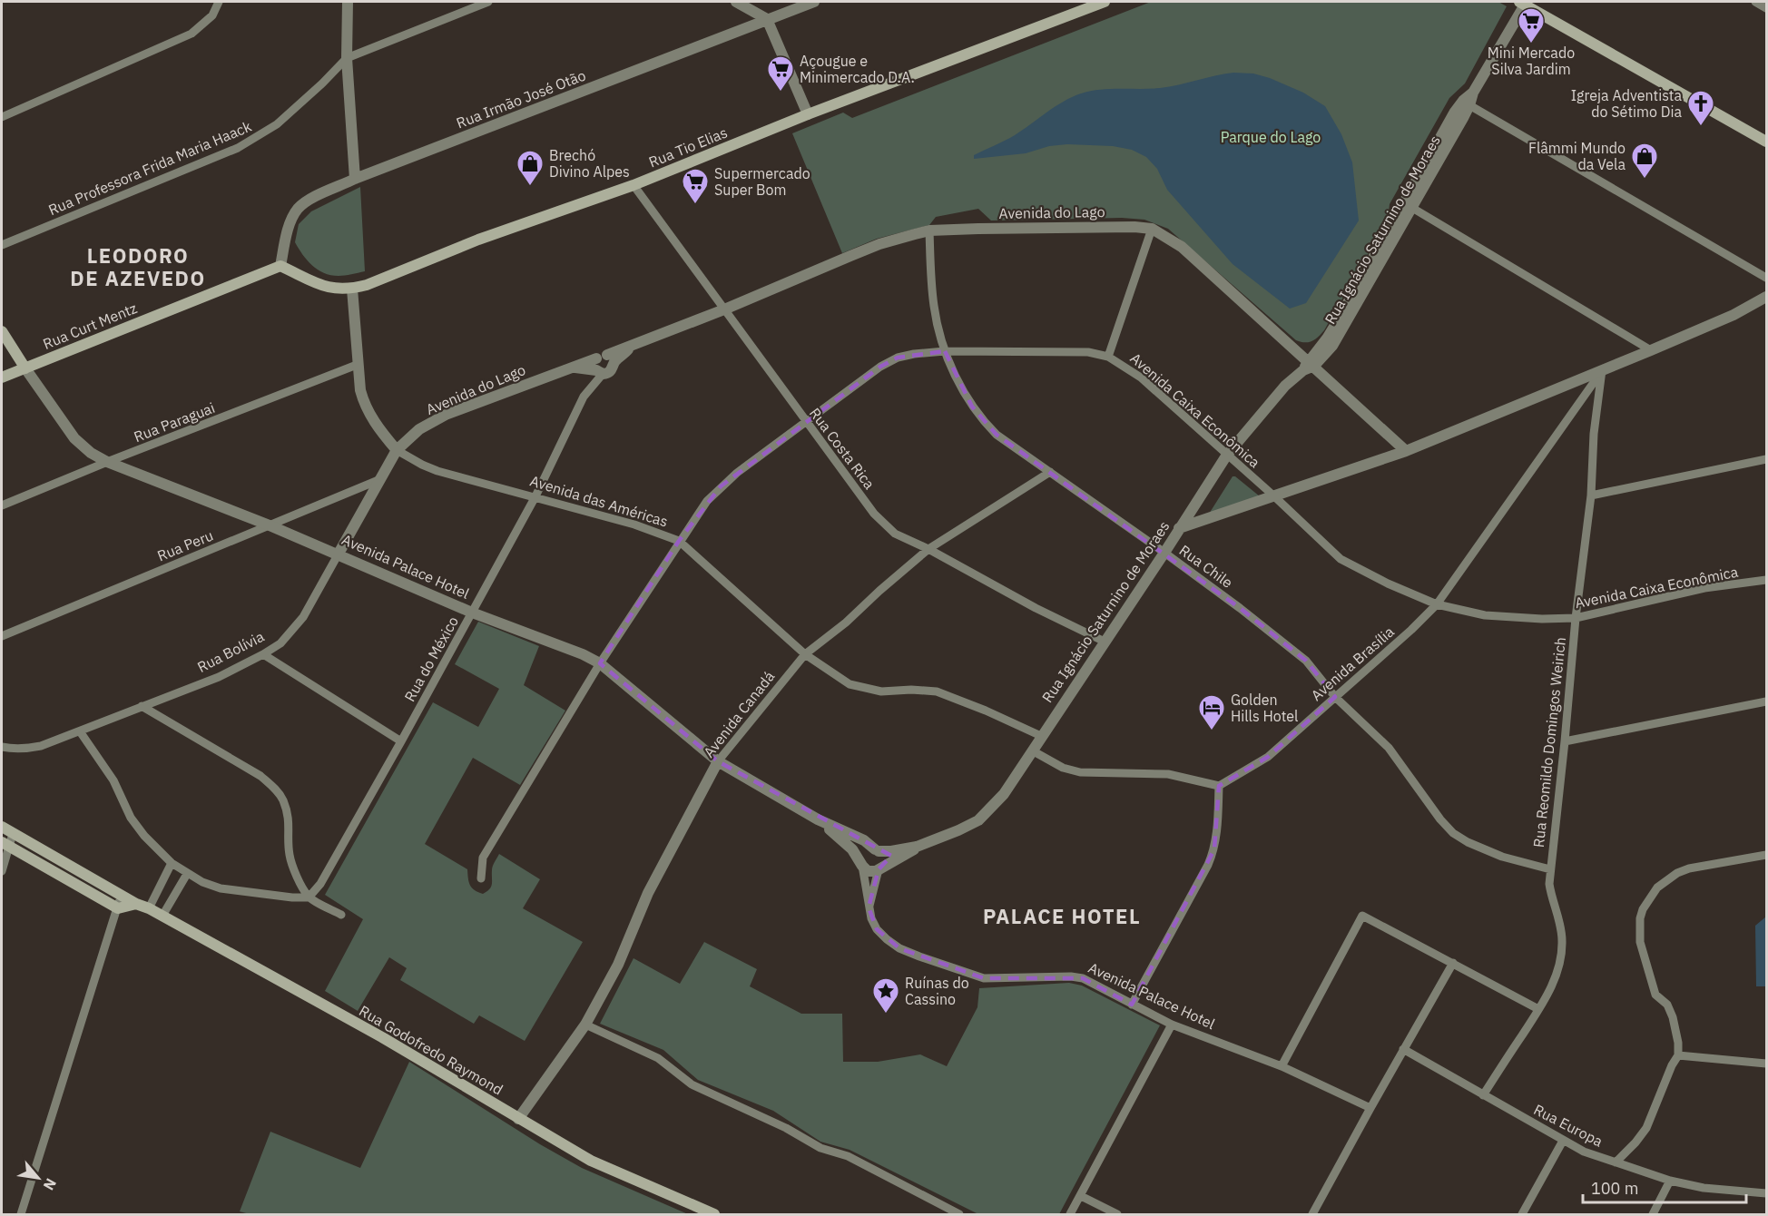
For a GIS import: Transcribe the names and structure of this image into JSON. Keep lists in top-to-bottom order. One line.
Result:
{"streets":{"main road":["Rua Tio Elias","Rua Curt Mentz","Avenida Palace Hotel","Rua Godofredo Raymond"],"street":["Rua Irmão José Otão","Rua Professora Frida Maria Haack","Avenida do Lago","Rua Ignácio Saturnino de Moraes","Avenida Caixa Econômica","Rua Paraguai","Rua Costa Rica","Avenida das Américas","Rua Peru","Rua Chile","Rua Bolívia","Rua do México","Avenida Brasília","Avenida Canadá","Rua Reomildo Domingos Weirich","Rua Europa"]},"crossings":[["Rua Irmão José Otão","Rua Tio Elias"],["Rua Irmão José Otão","Rua Curt Mentz"],["Rua Tio Elias","Rua Curt Mentz"],["Rua Tio Elias","Rua Costa Rica"],["Rua Tio Elias","Avenida das Américas"],["Avenida do Lago","Rua Ignácio Saturnino de Moraes"],["Avenida do Lago","Rua Costa Rica"],["Avenida do Lago","Avenida das Américas"],["Avenida do Lago","Rua Chile"],["Avenida do Lago","Rua Bolívia"],["Avenida do Lago","Rua do México"],["Rua Ignácio Saturnino de Moraes","Avenida Caixa Econômica"],["Rua Ignácio Saturnino de Moraes","Rua Costa Rica"],["Rua Ignácio Saturnino de Moraes","Avenida das Américas"],["Rua Ignácio Saturnino de Moraes","Avenida Palace Hotel"],["Rua Ignácio Saturnino de Moraes","Rua Chile"],["Rua Curt Mentz","Avenida Palace Hotel"],["Avenida Caixa Econômica","Rua Costa Rica"],["Avenida Caixa Econômica","Avenida das Américas"],["Avenida Caixa Econômica","Avenida Palace Hotel"],["Avenida Caixa Econômica","Rua Chile"],["Avenida Caixa Econômica","Avenida Brasília"],["Avenida Caixa Econômica","Rua Reomildo Domingos Weirich"],["Rua Paraguai","Avenida das Américas"],["Rua Paraguai","Avenida Palace Hotel"],["Rua Costa Rica","Avenida Canadá"],["Avenida das Américas","Rua Bolívia"],["Avenida das Américas","Rua do México"],["Avenida das Américas","Avenida Canadá"],["Rua Peru","Avenida Palace Hotel"],["Rua Peru","Rua Bolívia"],["Avenida Palace Hotel","Rua Bolívia"],["Avenida Palace Hotel","Rua do México"],["Avenida Palace Hotel","Avenida Canadá"],["Rua Chile","Avenida Brasília"],["Rua Chile","Avenida Canadá"],["Rua Chile","Rua Reomildo Domingos Weirich"],["Avenida Brasília","Rua Reomildo Domingos Weirich"],["Avenida Canadá","Rua Godofredo Raymond"],["Rua Reomildo Domingos Weirich","Rua Europa"]],"districts":["LEODORO DE AZEVEDO","PALACE HOTEL"],"parks":["Parque do Lago"],"places":{"supermarket":["Mini Mercado Silva Jardim","Açougue e Minimercado D.A.","Supermercado Super Bom"],"church":["Igreja Adventista do Sétimo Dia"],"shop":["Flâmmi Mundo da Vela","Brechó Divino Alpes"],"hotel":["Golden Hills Hotel"],"place":["Ruínas do Cassino"]},"scale_bar":"100 m","north":"bottom right"}
